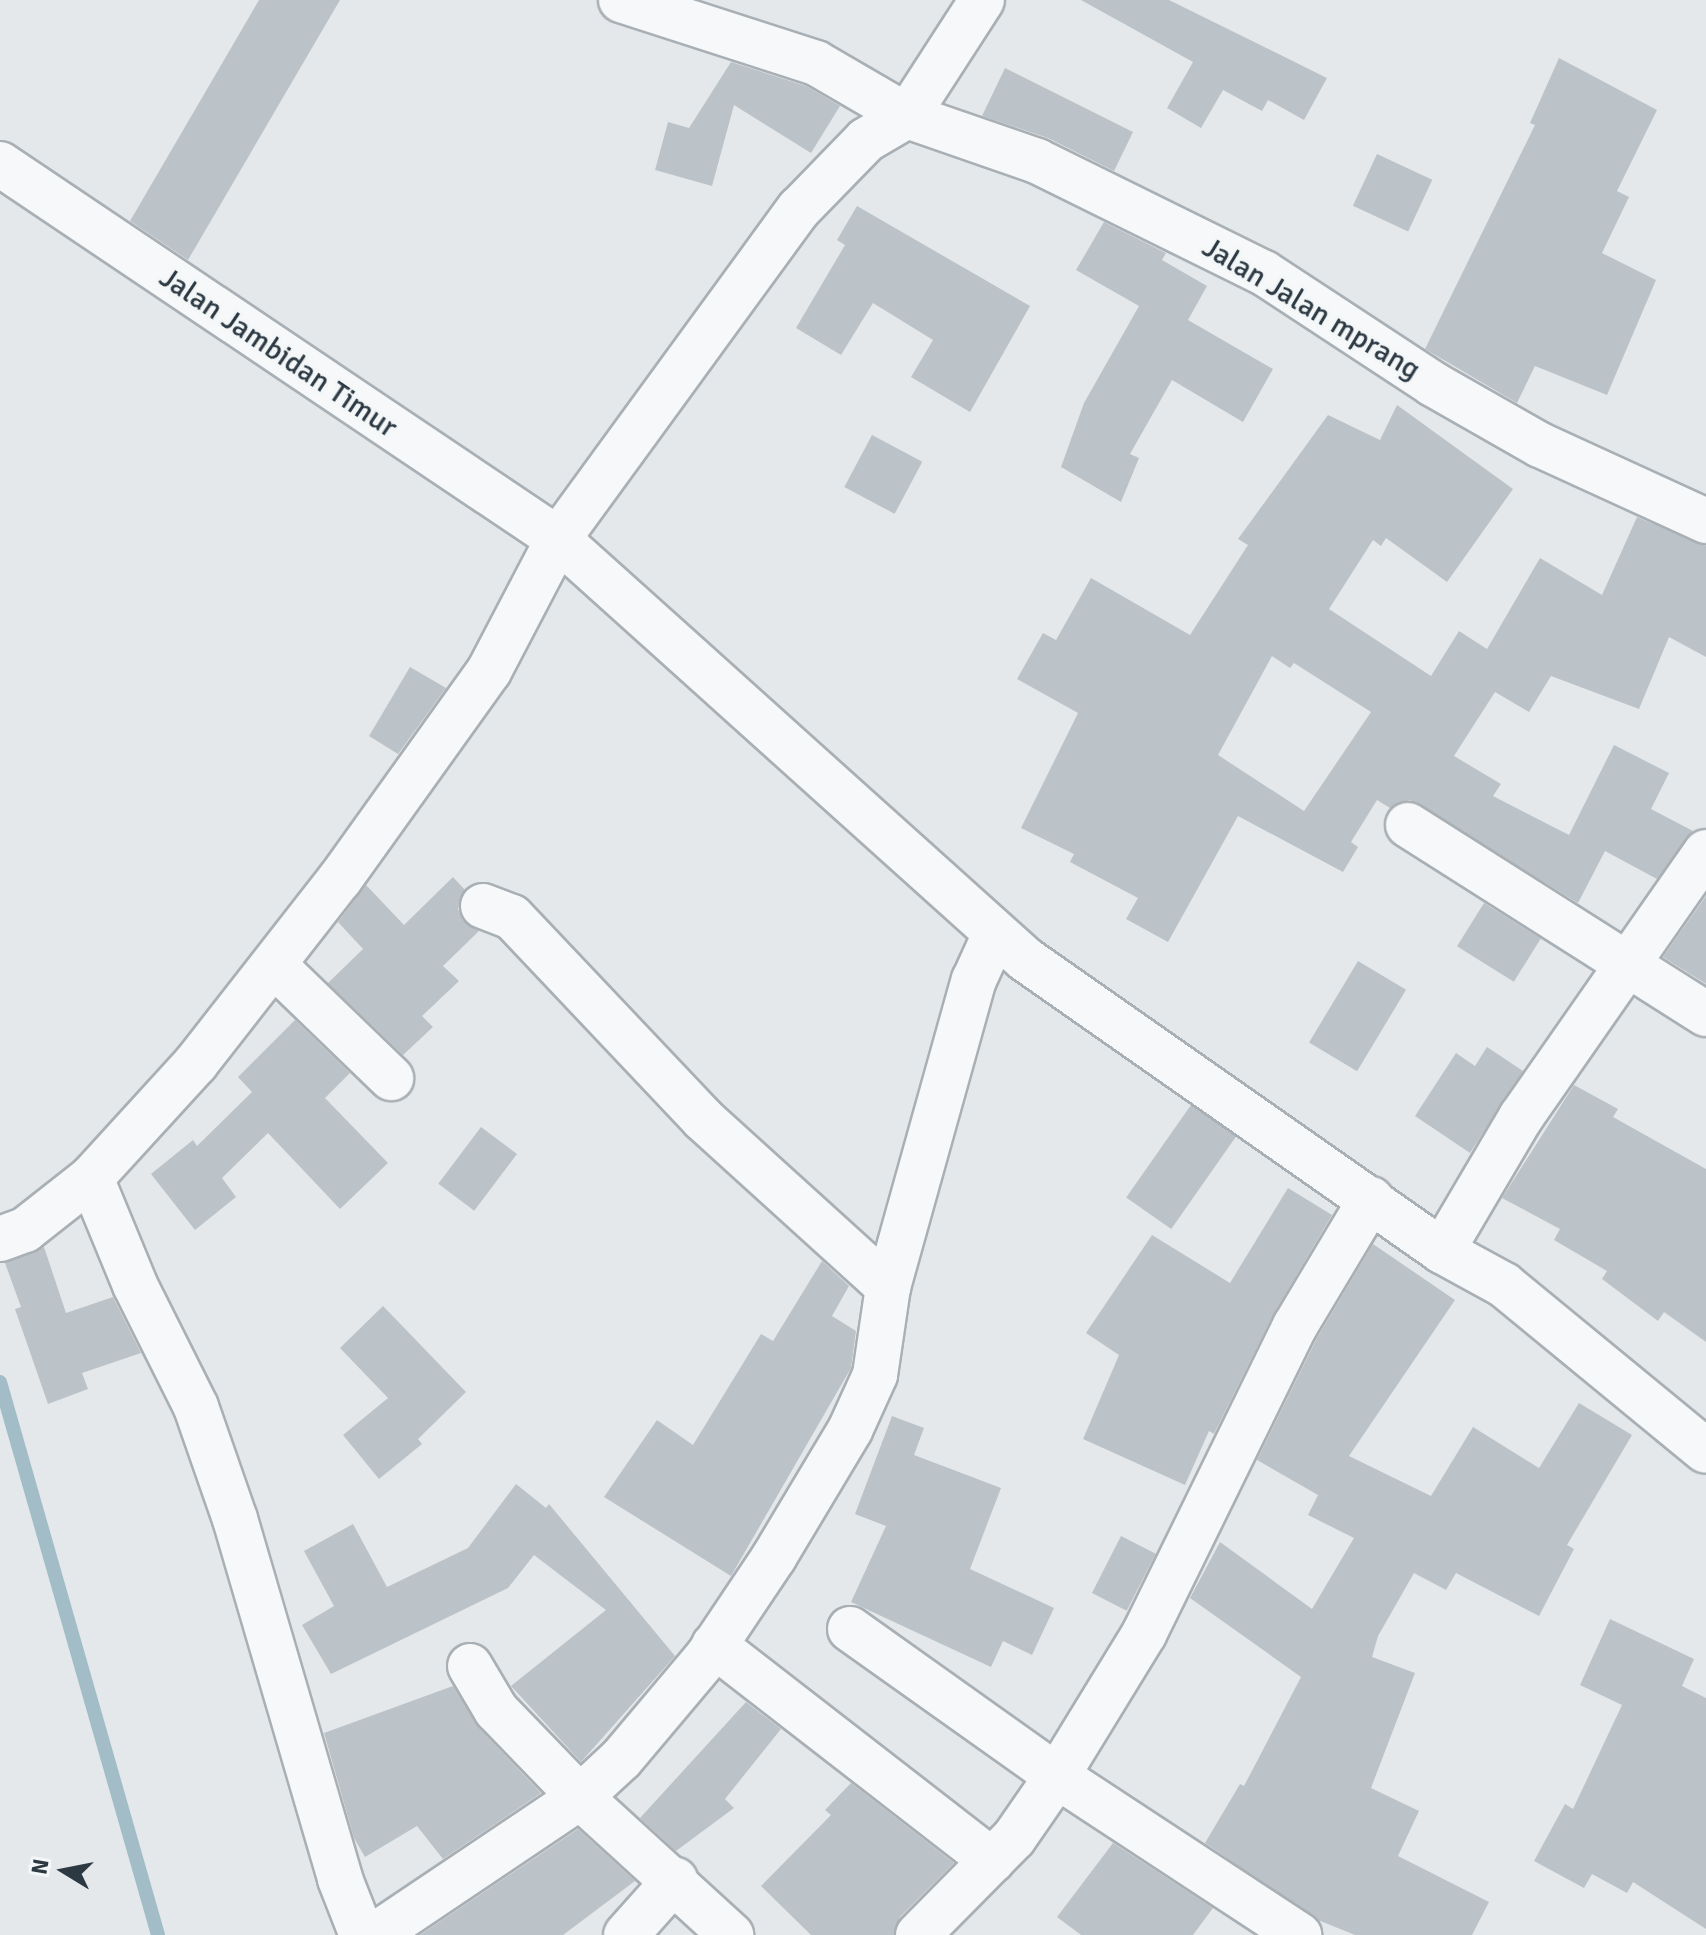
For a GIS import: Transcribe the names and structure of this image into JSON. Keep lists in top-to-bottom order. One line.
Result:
{"streets":{"street":["Jalan Jalan mprang","Jalan Jambidan Timur"]},"north":"left"}
